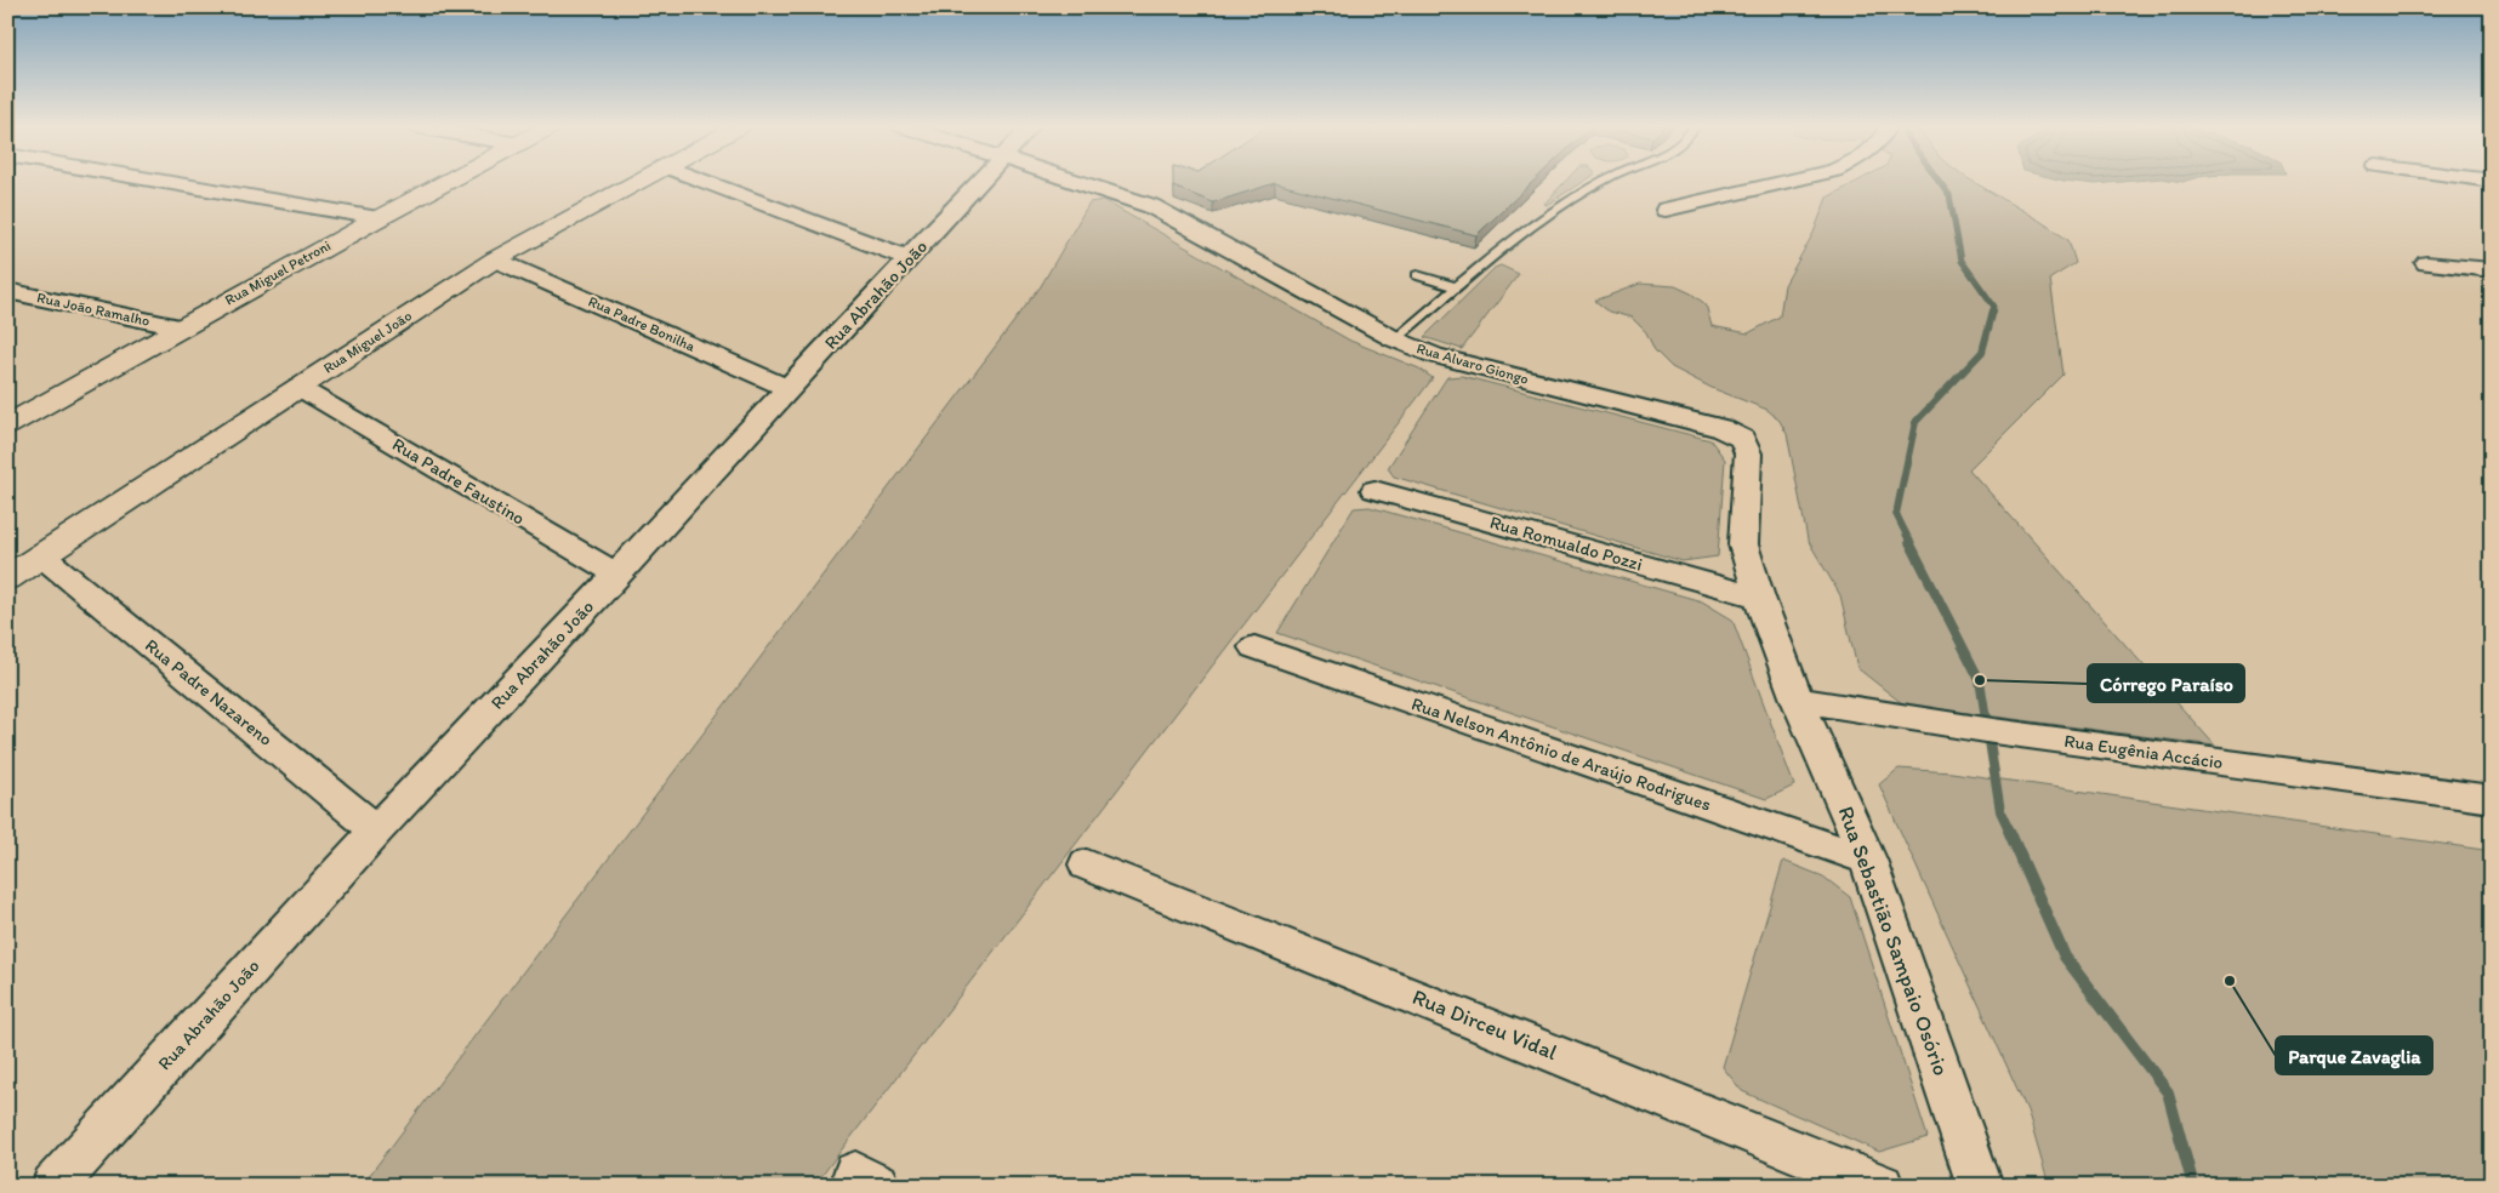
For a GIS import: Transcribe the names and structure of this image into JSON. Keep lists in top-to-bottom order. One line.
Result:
{"streets":{"main road":["Rua Miguel Petroni","Rua Miguel João"],"street":["Rua Abrahão João","Rua João Ramalho","Rua Padre Bonilha","Rua Alvaro Giongo","Rua Padre Faustino","Rua Romualdo Pozzi","Rua Padre Nazareno","Rua Eugênia Accácio","Rua Nelson Antônio de Araújo Rodrigues","Rua Sebastião Sampaio Osório","Rua Dirceu Vidal"]},"crossings":[["Rua Miguel Petroni","Rua João Ramalho"],["Rua Abrahão João","Rua Padre Bonilha"],["Rua Abrahão João","Rua Padre Faustino"],["Rua Abrahão João","Rua Padre Nazareno"],["Rua Padre Bonilha","Rua Miguel João"],["Rua Miguel João","Rua Padre Faustino"],["Rua Miguel João","Rua Padre Nazareno"],["Rua Alvaro Giongo","Rua Romualdo Pozzi"],["Rua Alvaro Giongo","Rua Sebastião Sampaio Osório"],["Rua Romualdo Pozzi","Rua Sebastião Sampaio Osório"],["Rua Eugênia Accácio","Rua Sebastião Sampaio Osório"],["Rua Nelson Antônio de Araújo Rodrigues","Rua Sebastião Sampaio Osório"]],"places":["Córrego Paraíso","Parque Zavaglia"]}
